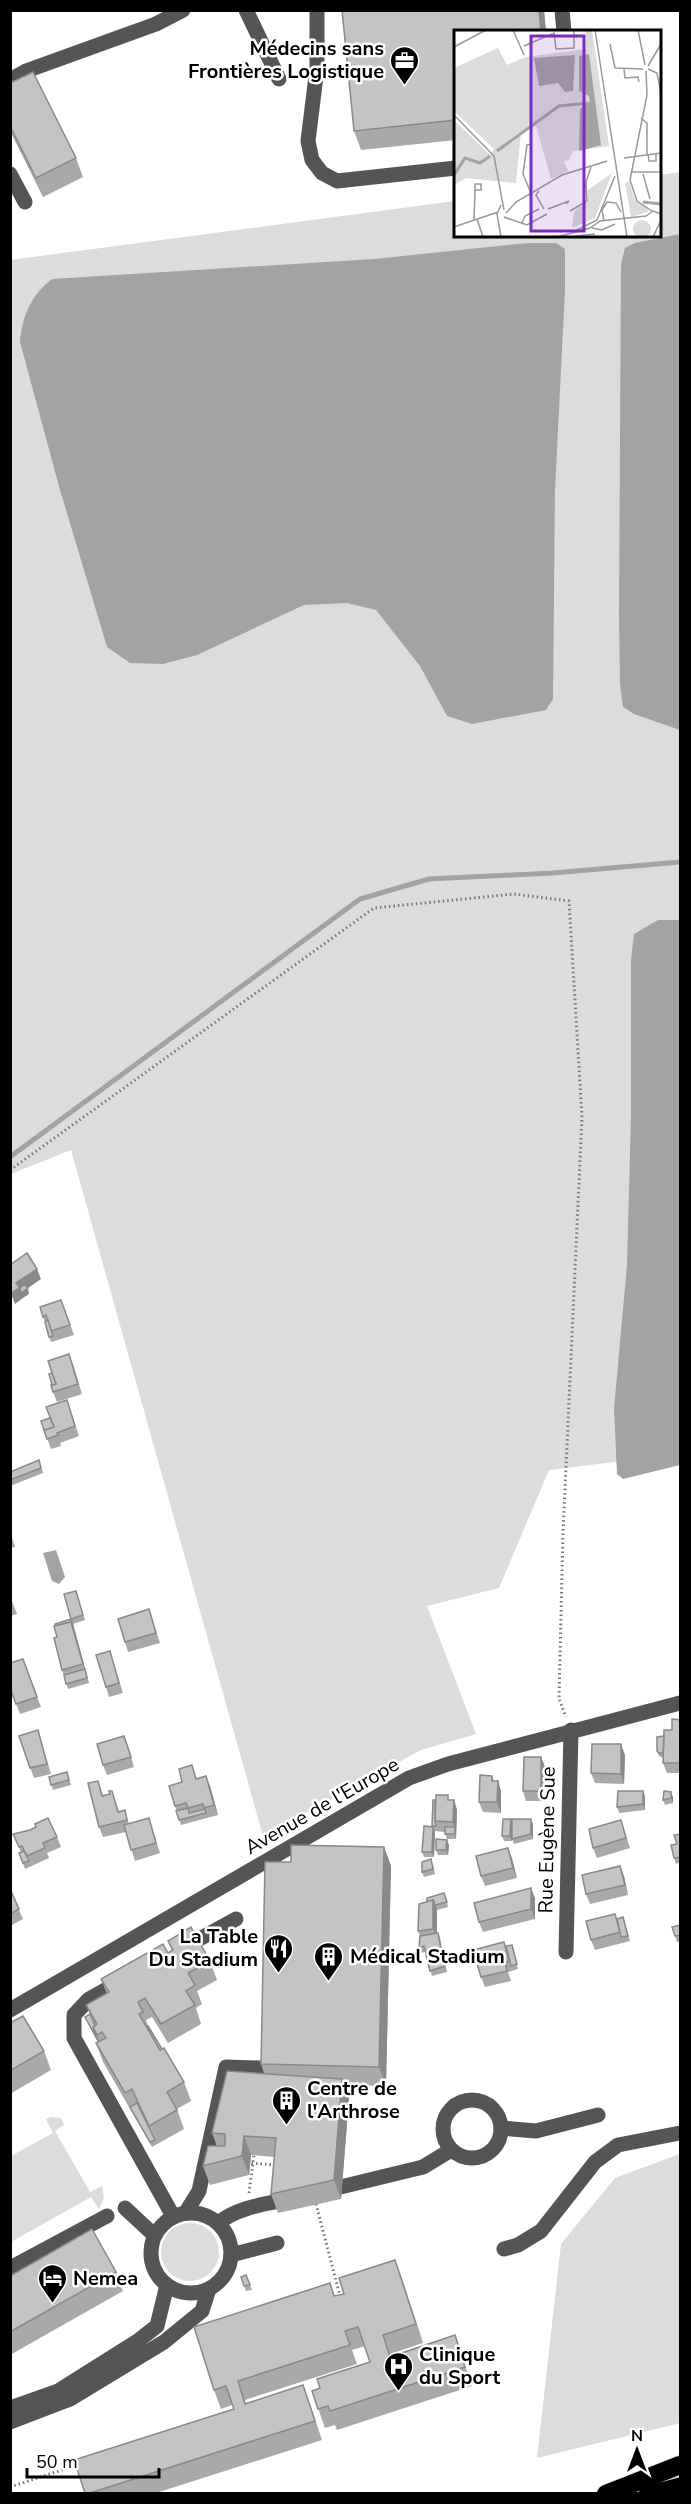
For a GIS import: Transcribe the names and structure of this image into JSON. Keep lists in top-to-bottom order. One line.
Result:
{"streets":{"street":["Avenue de l'Europe","Rue Eugène Sue"]},"crossings":[["Avenue de l'Europe","Rue Eugène Sue"]],"places":{"office":["Médecins sans Frontières Logistique"],"restaurant":["La Table Du Stadium"],"building":["Médical Stadium","Centre de l'Arthrose"],"hotel":["Nemea"],"hospital":["Clinique du Sport"]},"scale_bar":"50 m","north":"top"}
